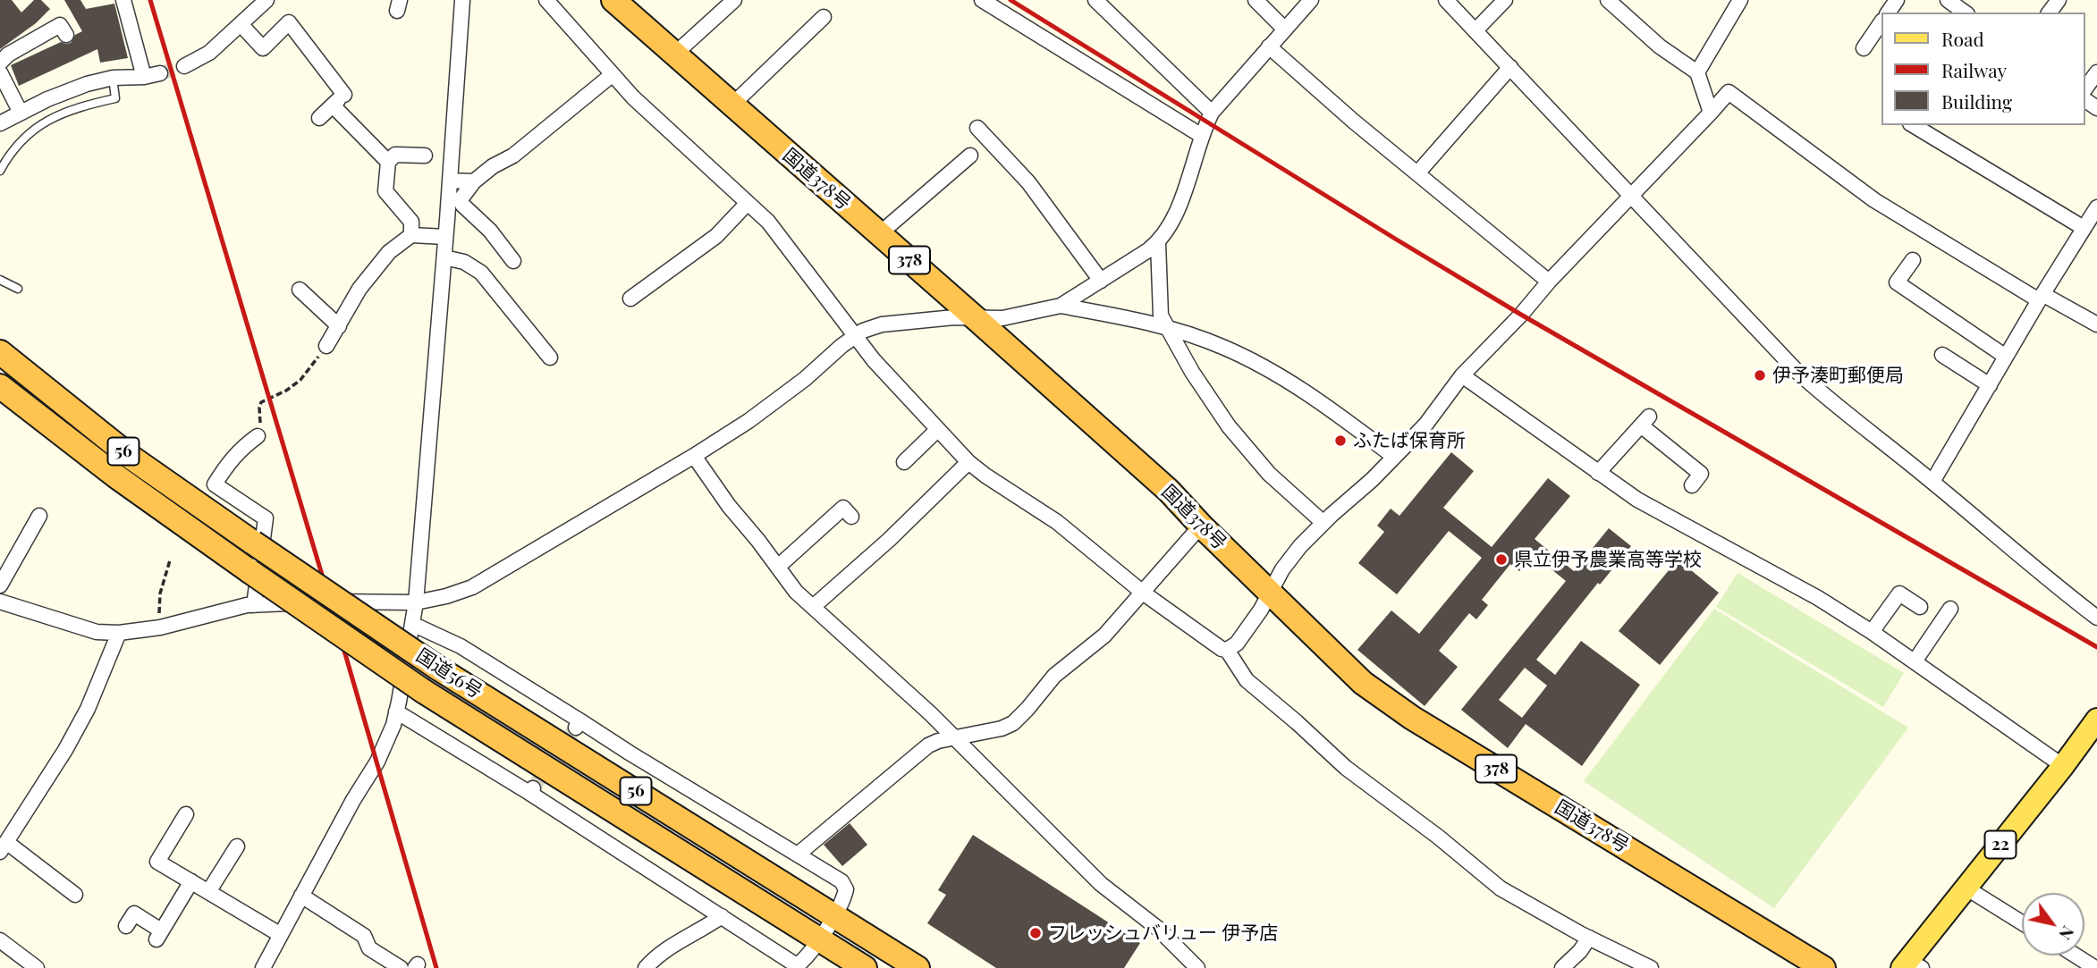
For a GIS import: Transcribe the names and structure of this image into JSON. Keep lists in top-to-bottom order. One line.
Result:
{"streets":{"highway":["国道378号","378","56","国道56号"],"main road":["22"]},"places":["伊予湊町郵便局","ふたば保育所","県立伊予農業高等学校","フレッシュバリュー 伊予店"],"legend":["Road","Railway","Building"],"north":"bottom right"}
